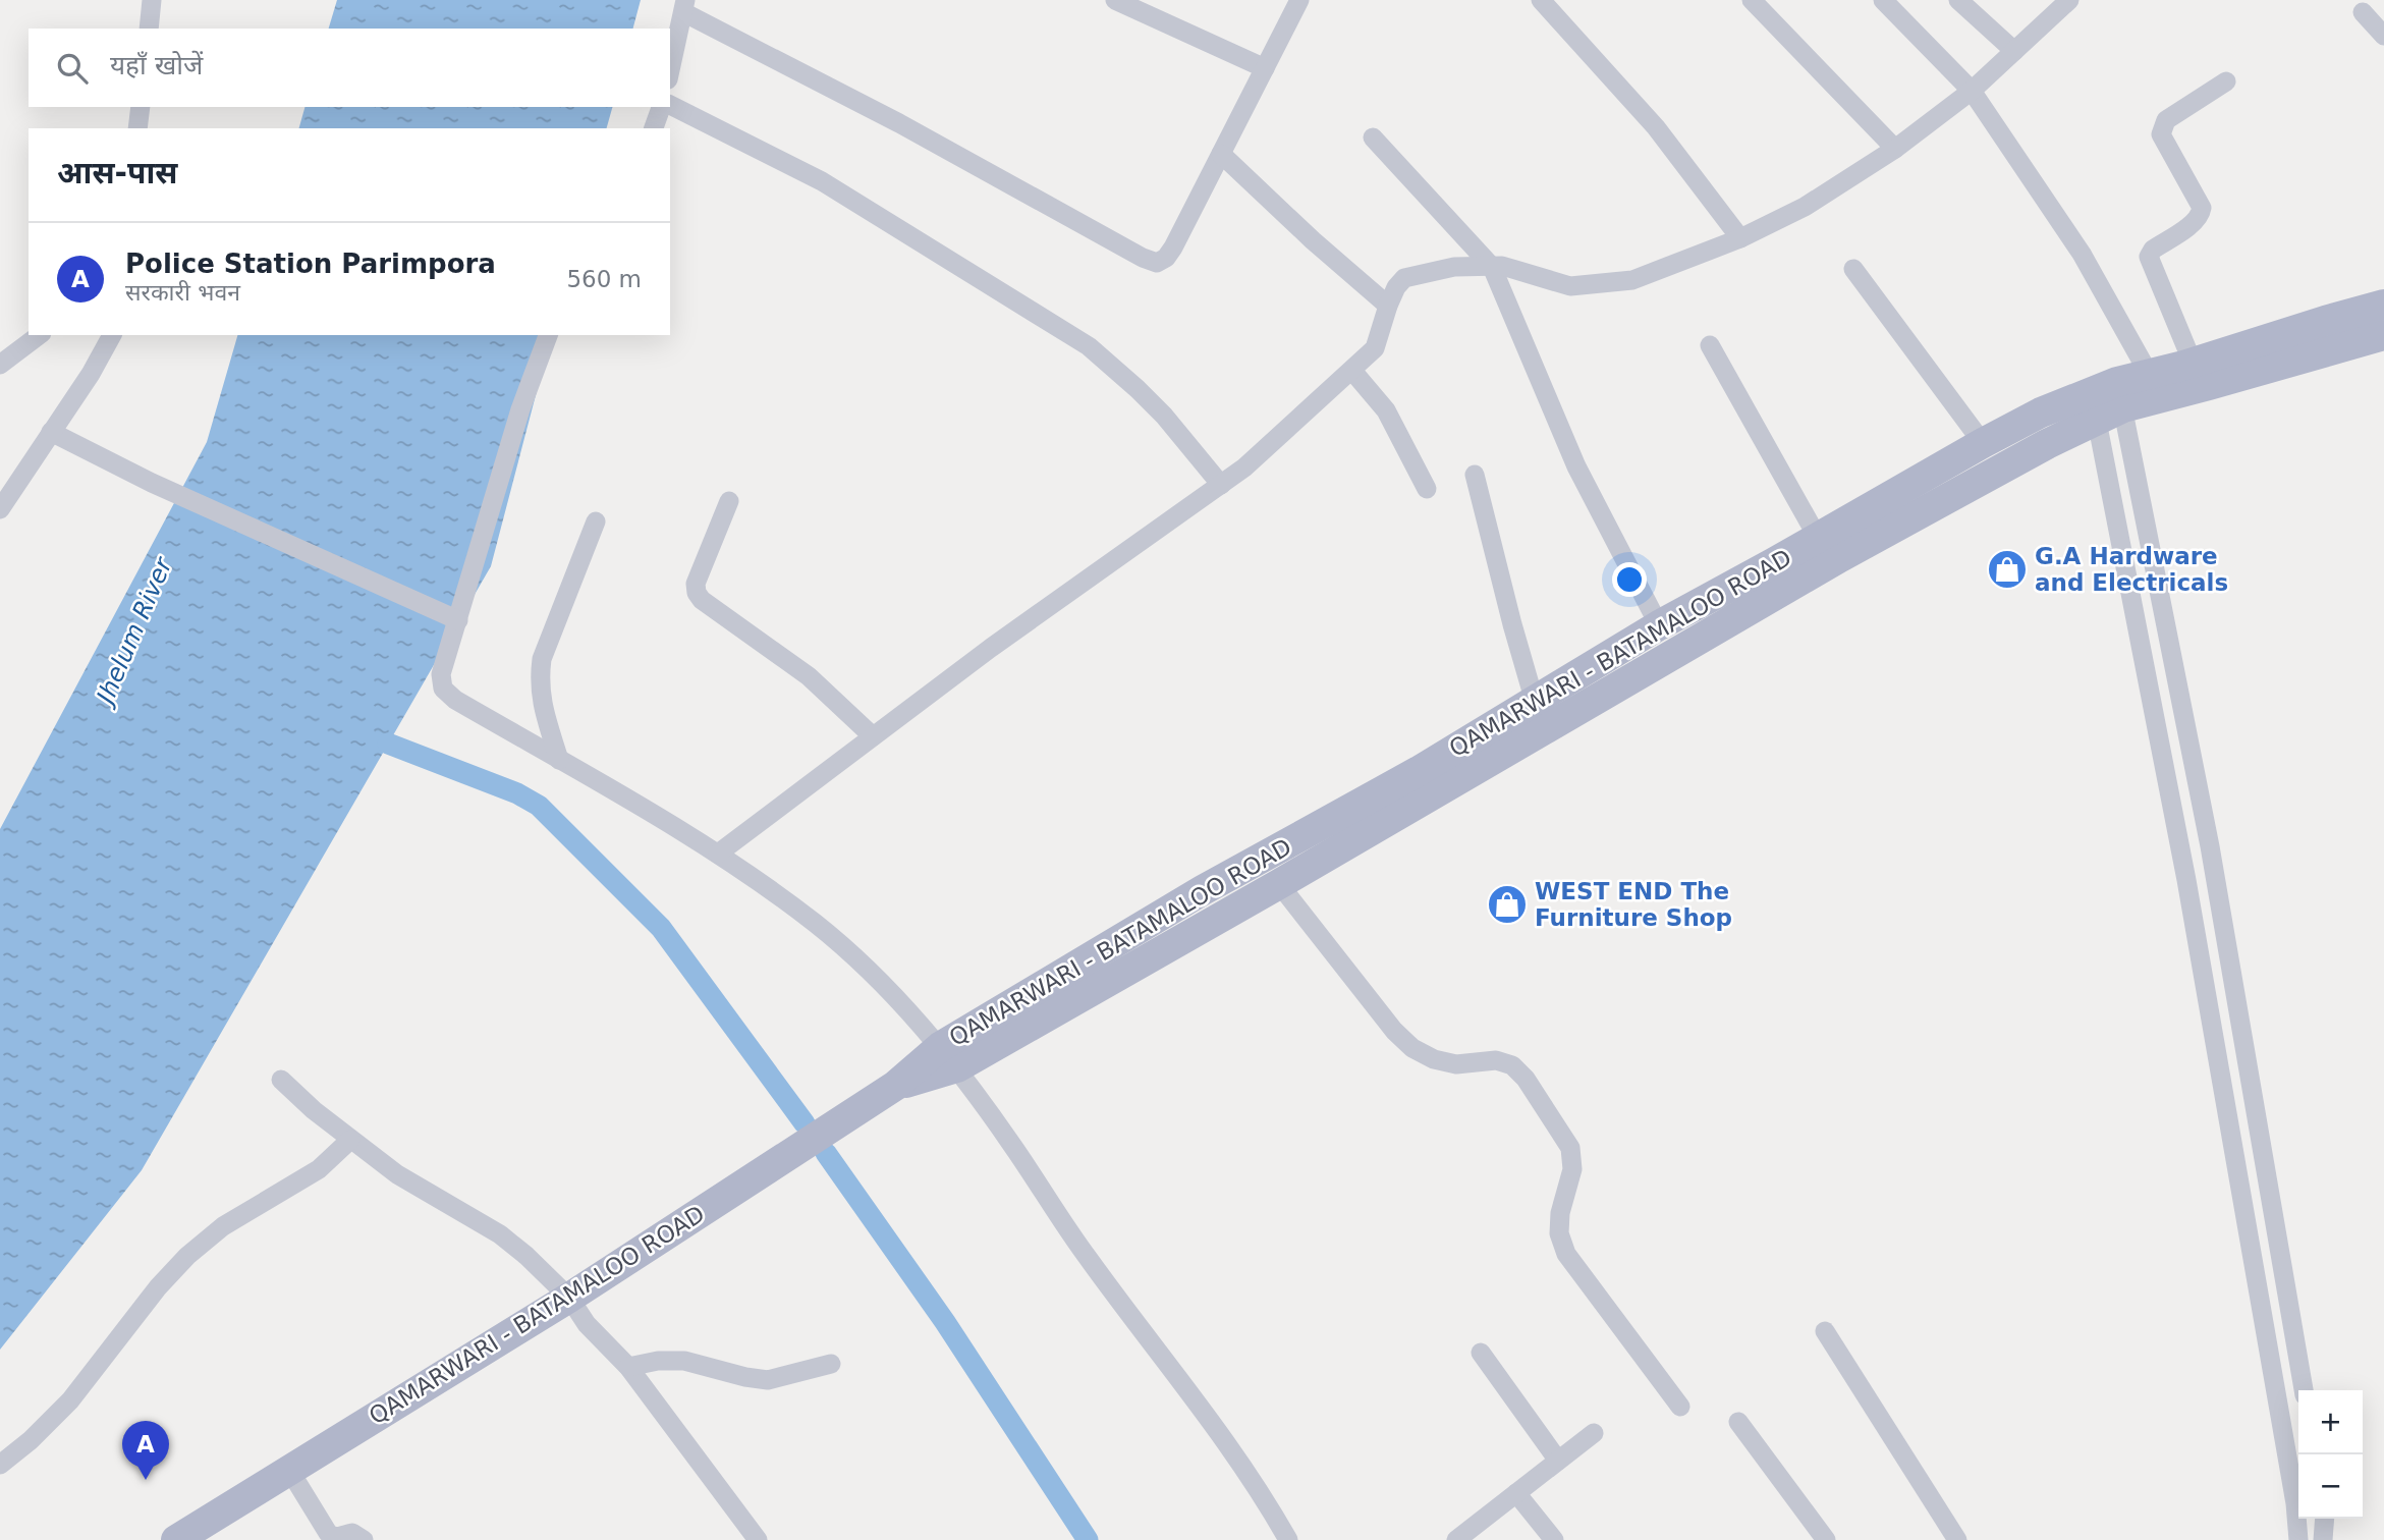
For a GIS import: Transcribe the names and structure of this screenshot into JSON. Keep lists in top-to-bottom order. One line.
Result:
{"streets":{"main road":["QAMARWARI - BATAMALOO ROAD"]},"water":["Jhelum River"],"places":{"shop":["G.A Hardware and Electricals","WEST END The Furniture Shop"]},"page":{"search":"यहाँ खोजें","heading":"आस-पास","list":[{"mark":"A","name":"Police Station Parimpora","note":"सरकारी भवन","value":"560 m"}],"map_buttons":["+","−"],"pins":"A"}}
